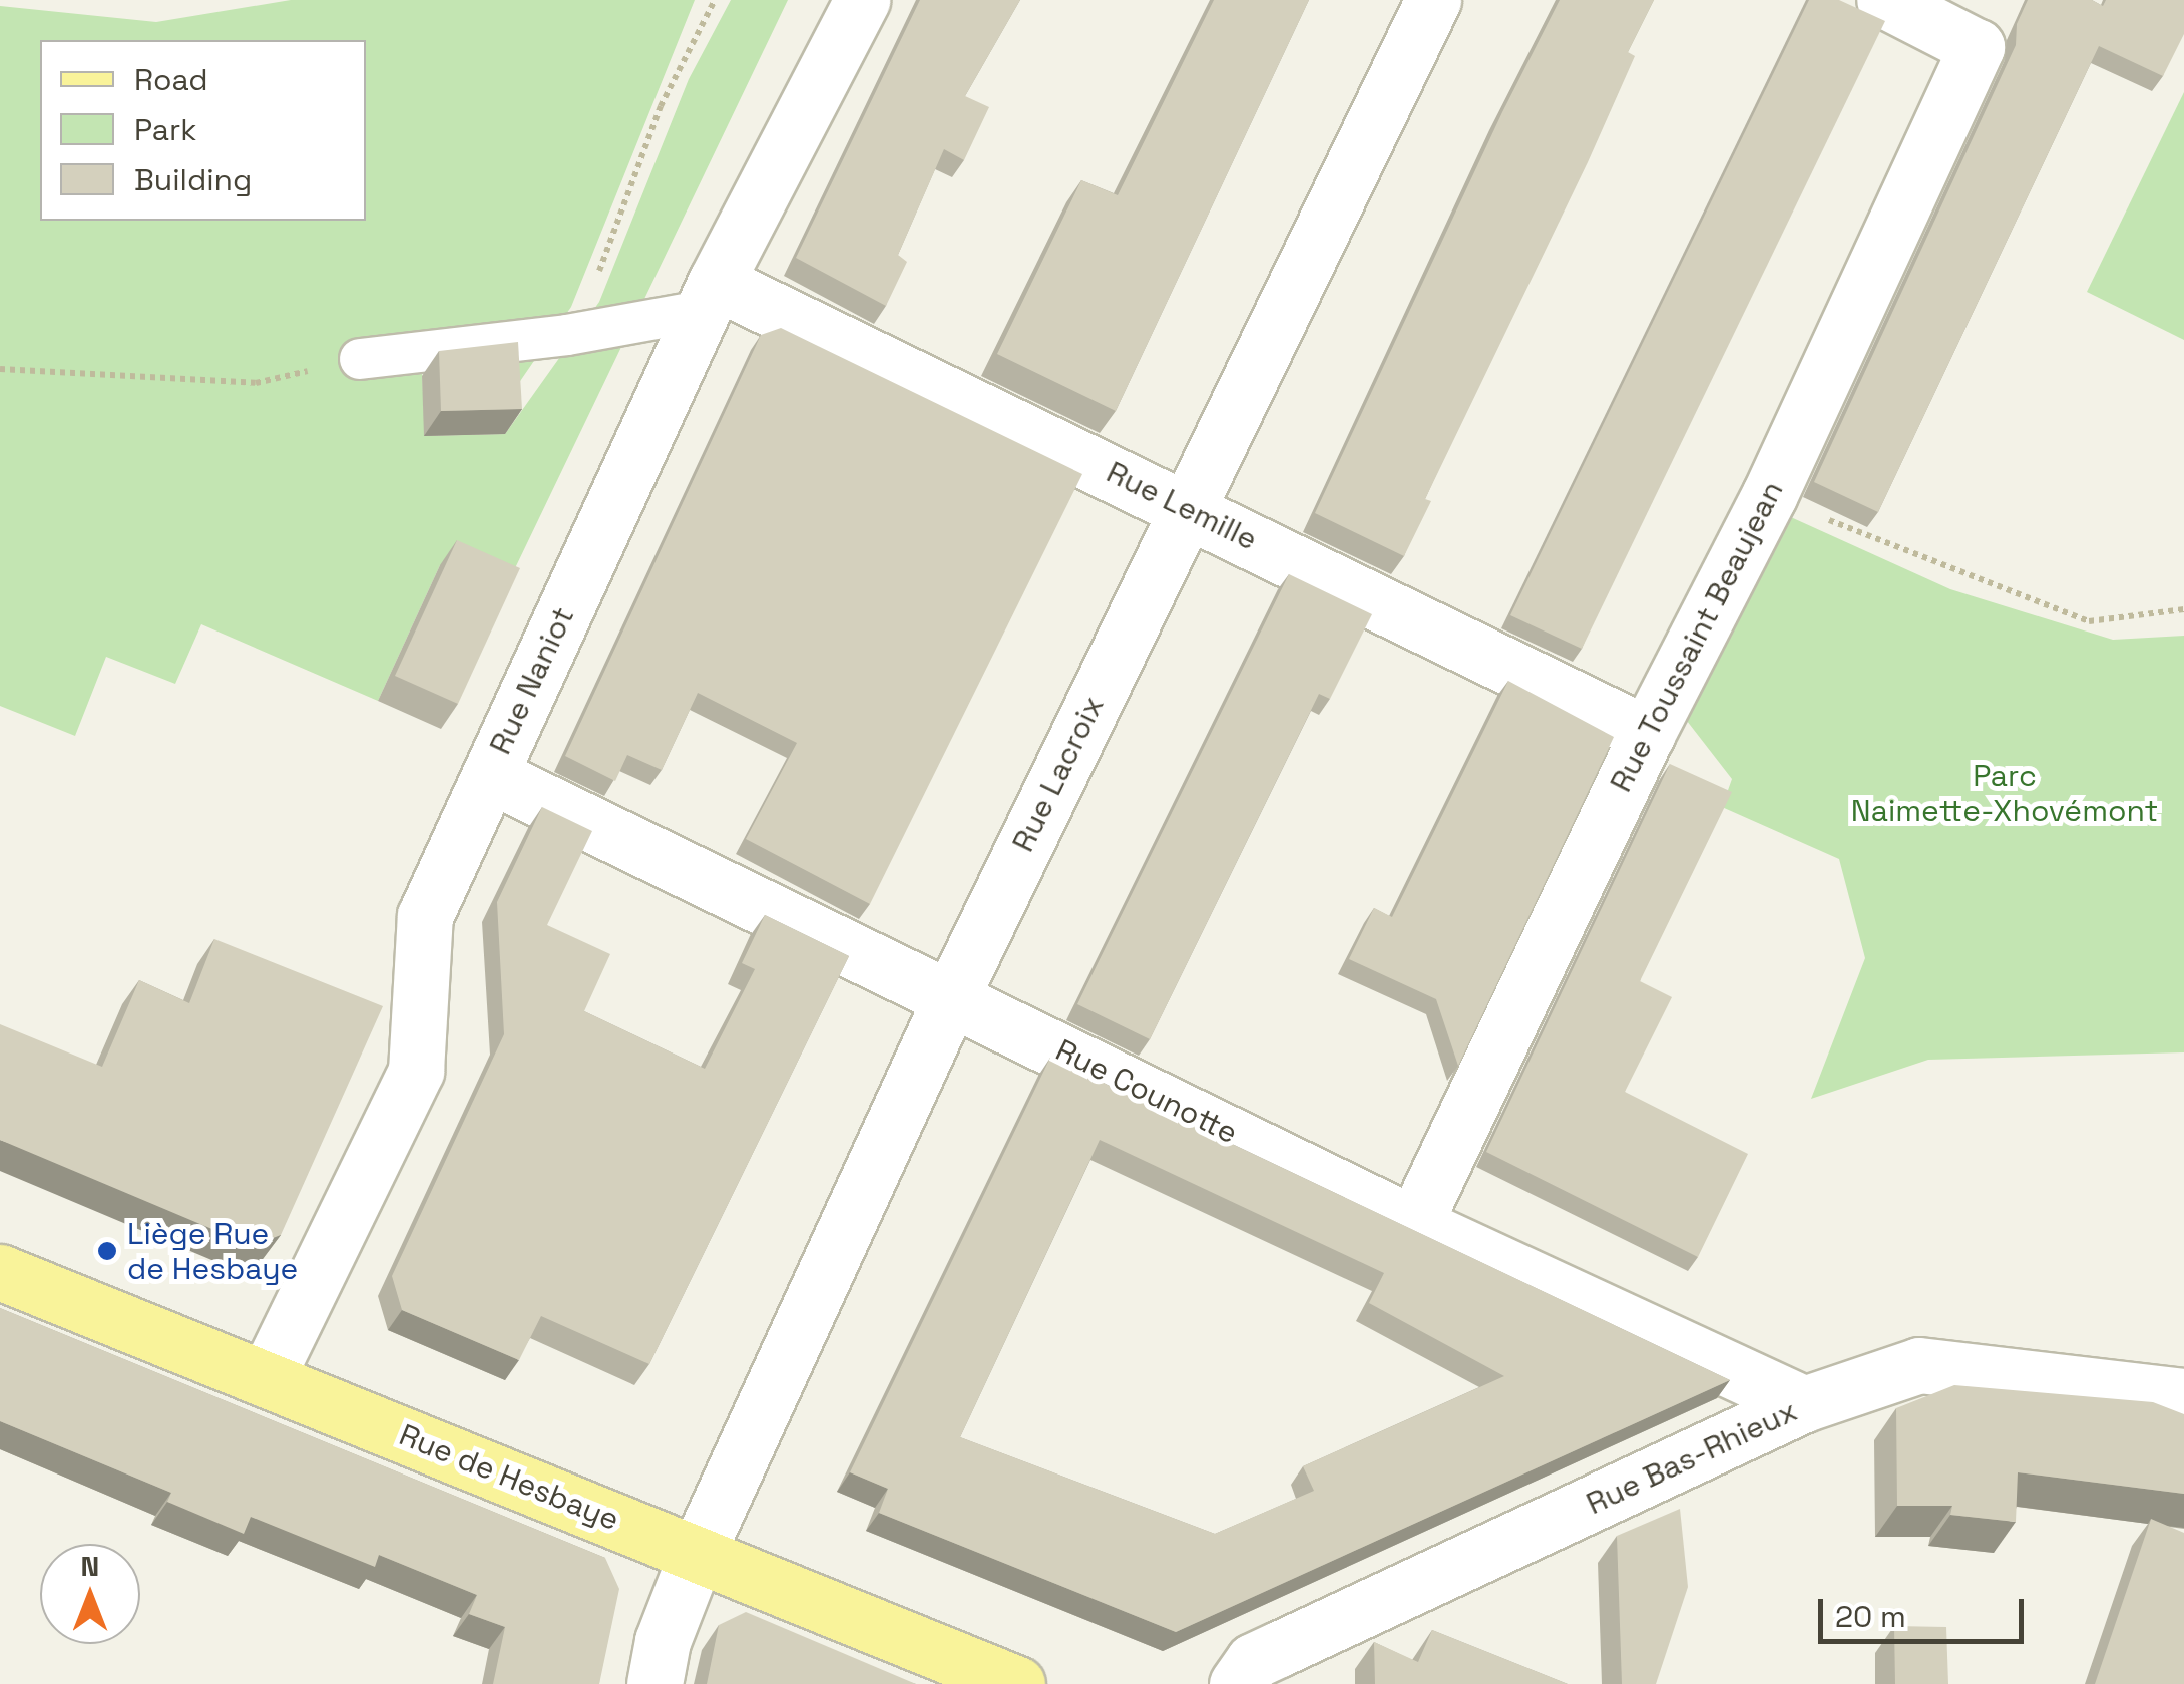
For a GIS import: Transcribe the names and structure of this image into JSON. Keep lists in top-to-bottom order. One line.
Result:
{"streets":{"main road":["Rue de Hesbaye"],"street":["Rue Lemille","Rue Toussaint Beaujean","Rue Naniot","Rue Lacroix","Rue Counotte","Rue Bas-Rhieux"]},"crossings":[["Rue Lemille","Rue Toussaint Beaujean"],["Rue Lemille","Rue Naniot"],["Rue Lemille","Rue Lacroix"],["Rue Toussaint Beaujean","Rue Counotte"],["Rue Naniot","Rue Counotte"],["Rue Naniot","Rue de Hesbaye"],["Rue Lacroix","Rue Counotte"],["Rue Lacroix","Rue de Hesbaye"],["Rue Counotte","Rue Bas-Rhieux"]],"parks":["Parc Naimette-Xhovémont"],"places":["Liège Rue de Hesbaye"],"legend":["Road","Park","Building"],"scale_bar":"20 m","north":"top"}
